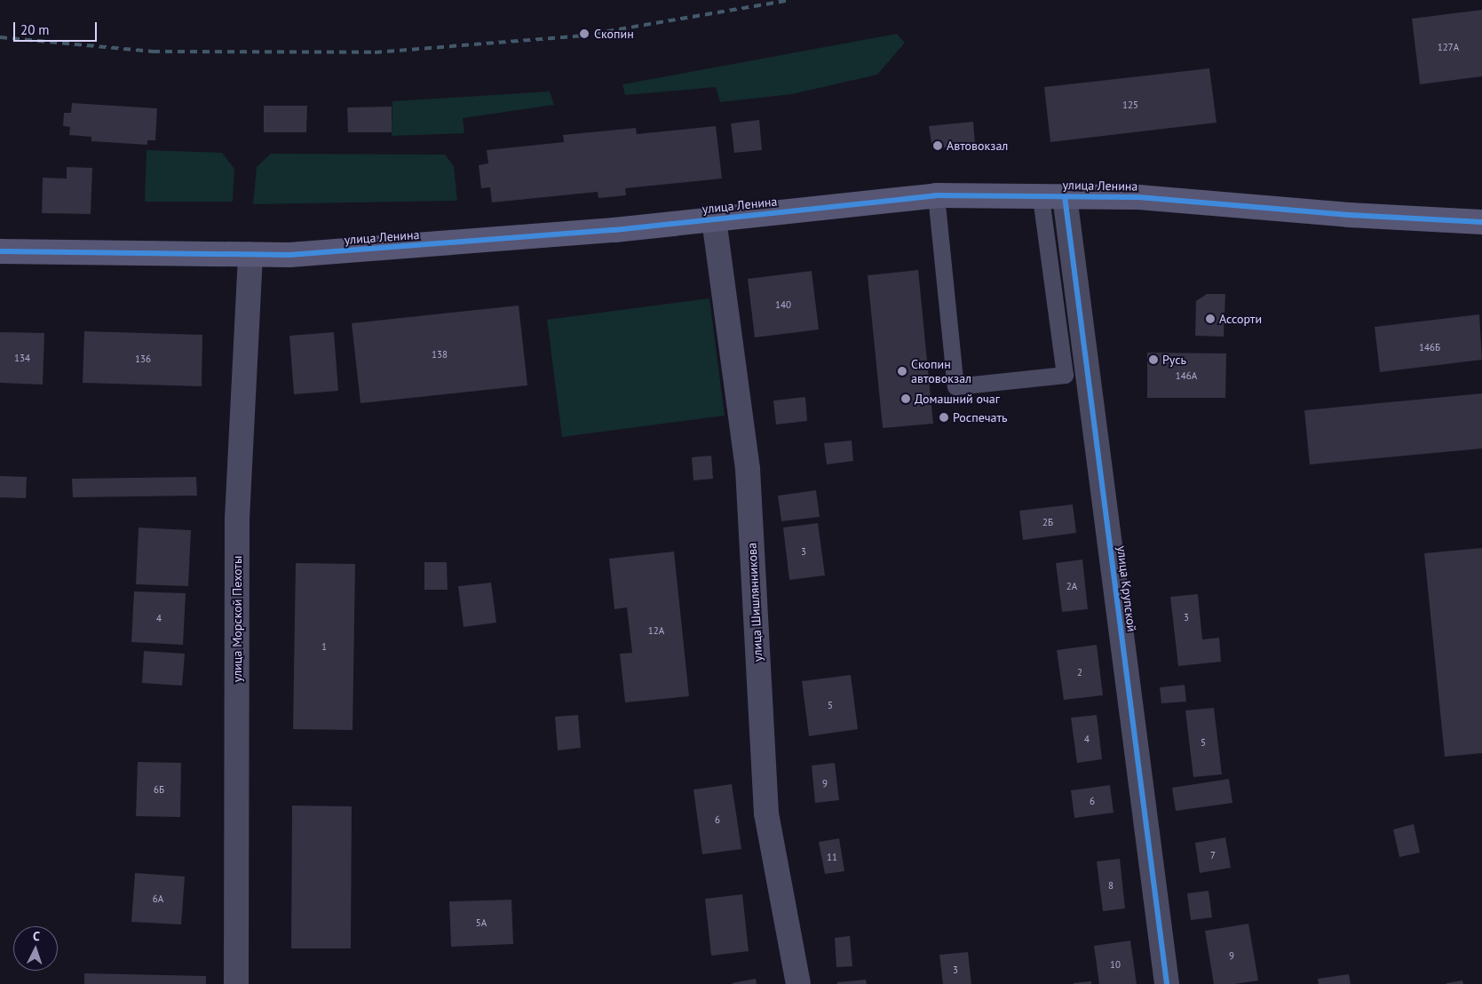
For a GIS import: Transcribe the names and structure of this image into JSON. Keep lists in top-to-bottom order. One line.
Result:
{"streets":{"street":["улица Ленина","улица Крупской","улица Шишлянникова","улица Морской Пехоты"]},"crossings":[["улица Ленина","улица Крупской"],["улица Ленина","улица Шишлянникова"],["улица Ленина","улица Морской Пехоты"]],"places":["Скопин","Автовокзал","Ассорти","Русь","Скопин автовокзал","Домашний очаг","Роспечать"],"house_numbers":["127А","125","140","146Б","138","134","136","146А","2Б","3","2А","3","4","12А","1","2","5","4","5","9","6Б","6","6","7","11","8","6А","5А","9","10","3"],"scale_bar":"20 m","north":"top"}
